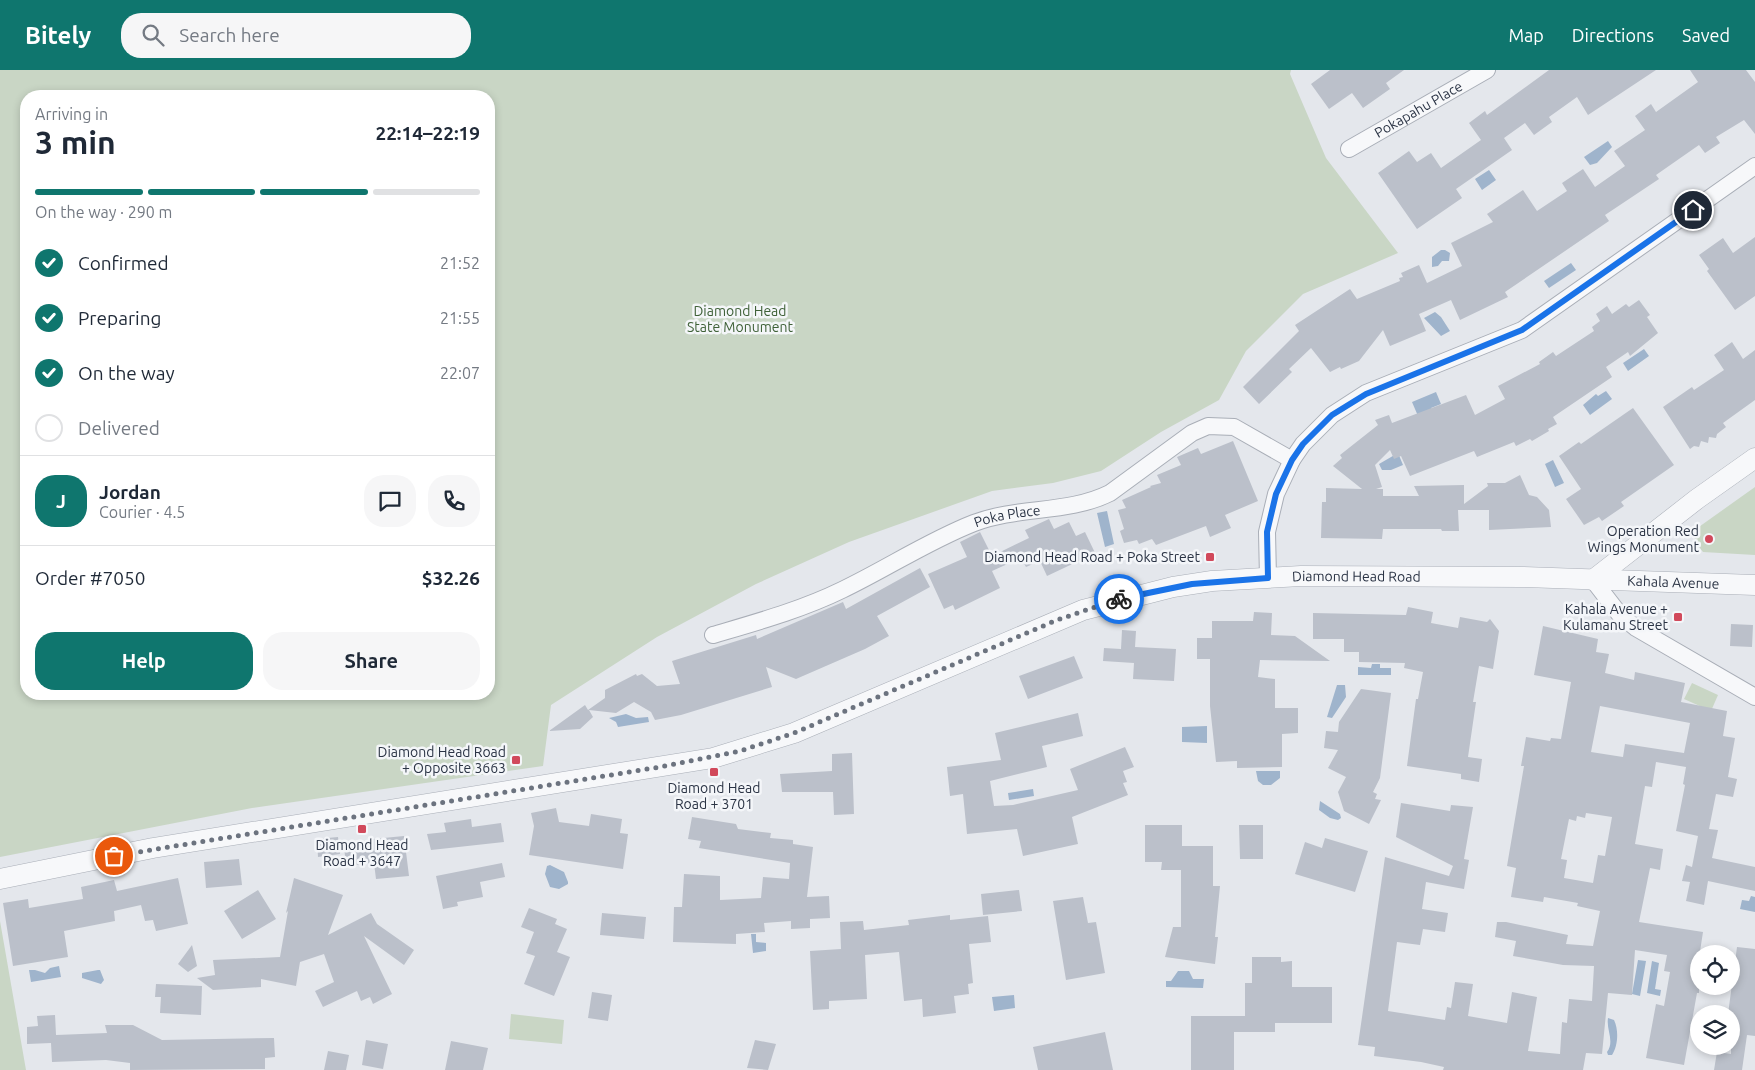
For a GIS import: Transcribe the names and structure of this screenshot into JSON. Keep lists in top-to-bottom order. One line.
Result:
{"streets":{"street":["Pokapahu Place","Poka Place","Diamond Head Road","Kahala Avenue"]},"crossings":[["Diamond Head Road","Kahala Avenue"]],"parks":["Diamond Head State Monument"],"places":{"other":["Operation Red Wings Monument"],"transit":["Diamond Head Road + Poka Street","Kahala Avenue + Kulamanu Street","Diamond Head Road + Opposite 3663","Diamond Head Road + 3701","Diamond Head Road + 3647"]},"page":{"header":"Bitely","search":"Search here","nav":["Map","Directions","Saved"],"heading":["3 min","Arriving in","22:14–22:19"],"panel":["Jordan","Courier · 4.5","Order #7050","$32.26"],"bar":"On the way · 290 m","list":[["Confirmed","21:52"],["Preparing","21:55"],["On the way","22:07"],"Delivered"],"round":"J","buttons":["Help","Share"]}}
